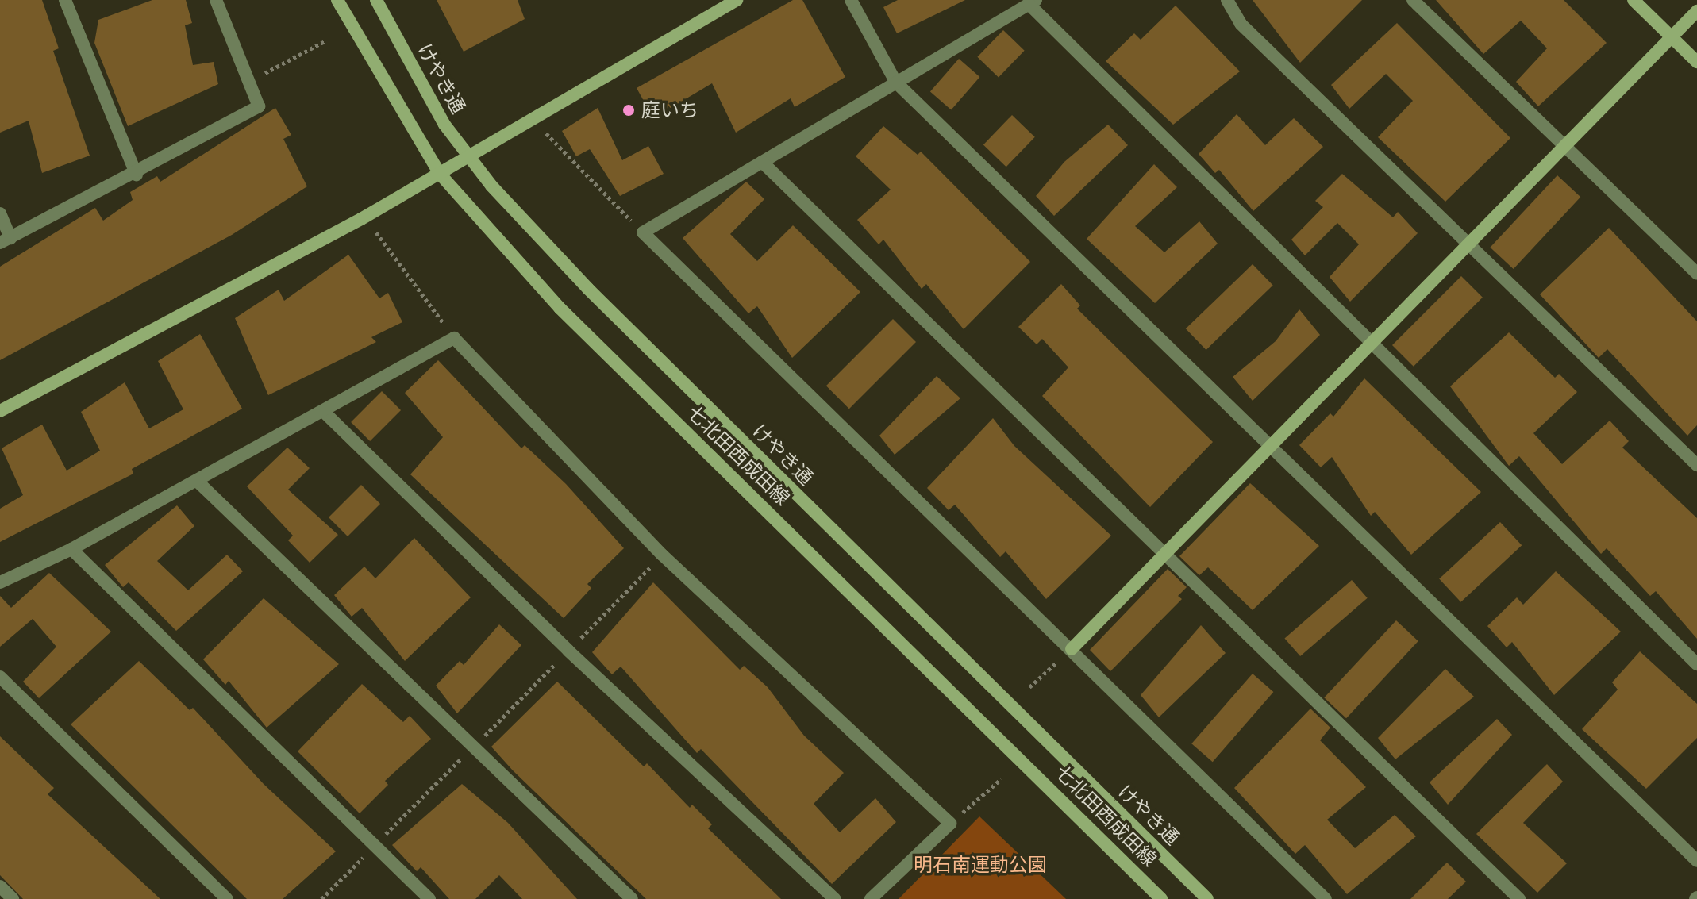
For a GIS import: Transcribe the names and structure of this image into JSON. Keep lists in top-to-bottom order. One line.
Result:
{"streets":{"street":["けやき通","七北田西成田線"]},"parks":["明石南運動公園"],"places":["庭いち"]}
